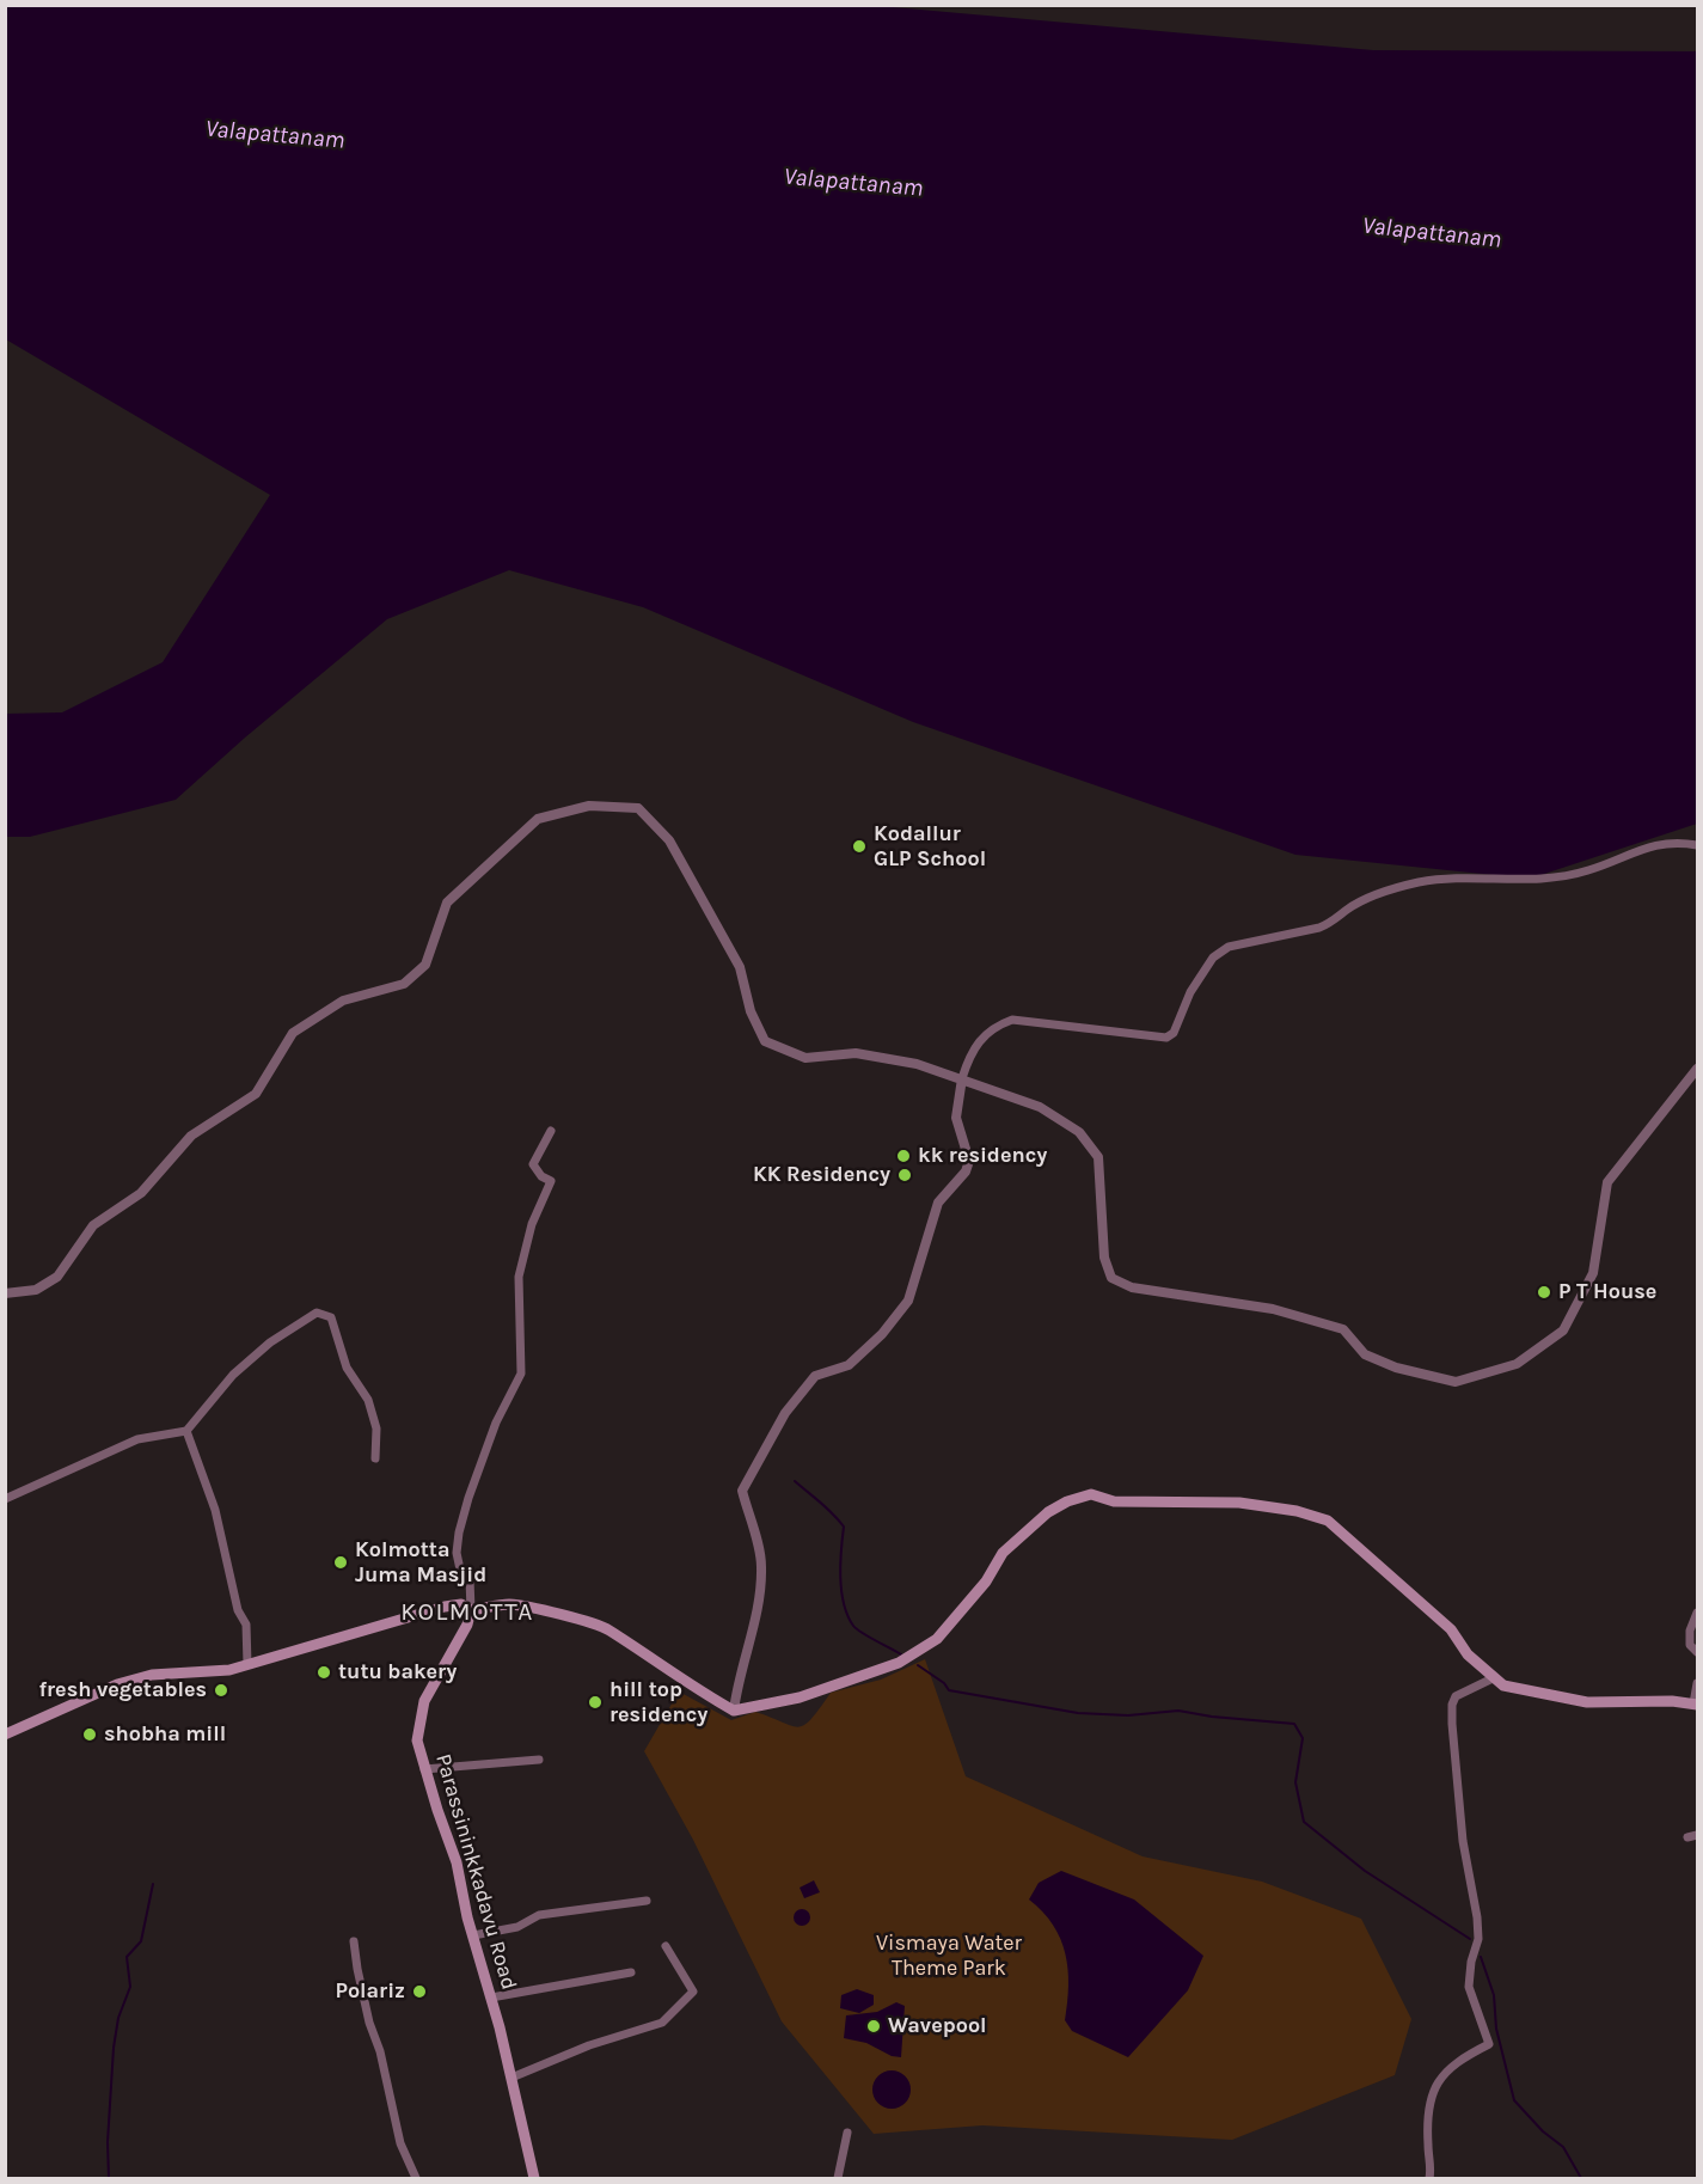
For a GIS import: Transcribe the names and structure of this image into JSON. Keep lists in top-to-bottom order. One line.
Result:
{"streets":{"main road":["Parassininkkadavu Road"]},"districts":["KOLMOTTA"],"water":["Valapattanam"],"parks":["Vismaya Water Theme Park"],"places":["Kodallur GLP School","kk residency","KK Residency","P T House","Kolmotta Juma Masjid","tutu bakery","fresh vegetables","hill top residency","shobha mill","Polariz","Wavepool"]}
